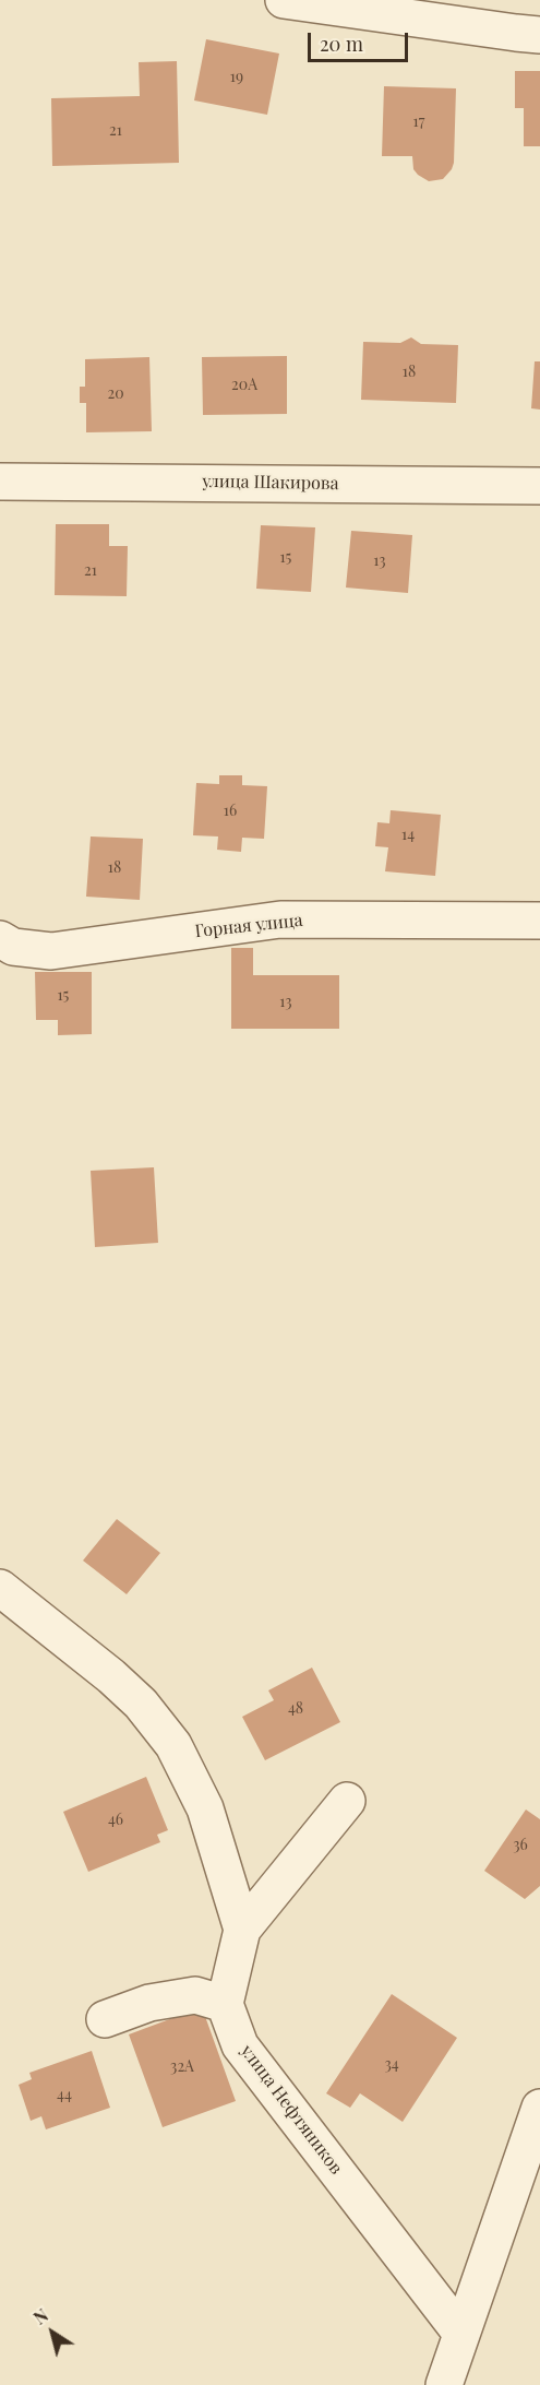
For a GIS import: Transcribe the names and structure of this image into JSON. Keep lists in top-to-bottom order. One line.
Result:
{"streets":{"street":["улица Шакирова","Горная улица","улица Нефтяников"]},"house_numbers":["19","17","21","18","20А","20","15","13","21","16","14","18","15","13","48","46","36","34","32А","44"],"scale_bar":"20 m","north":"top left"}
